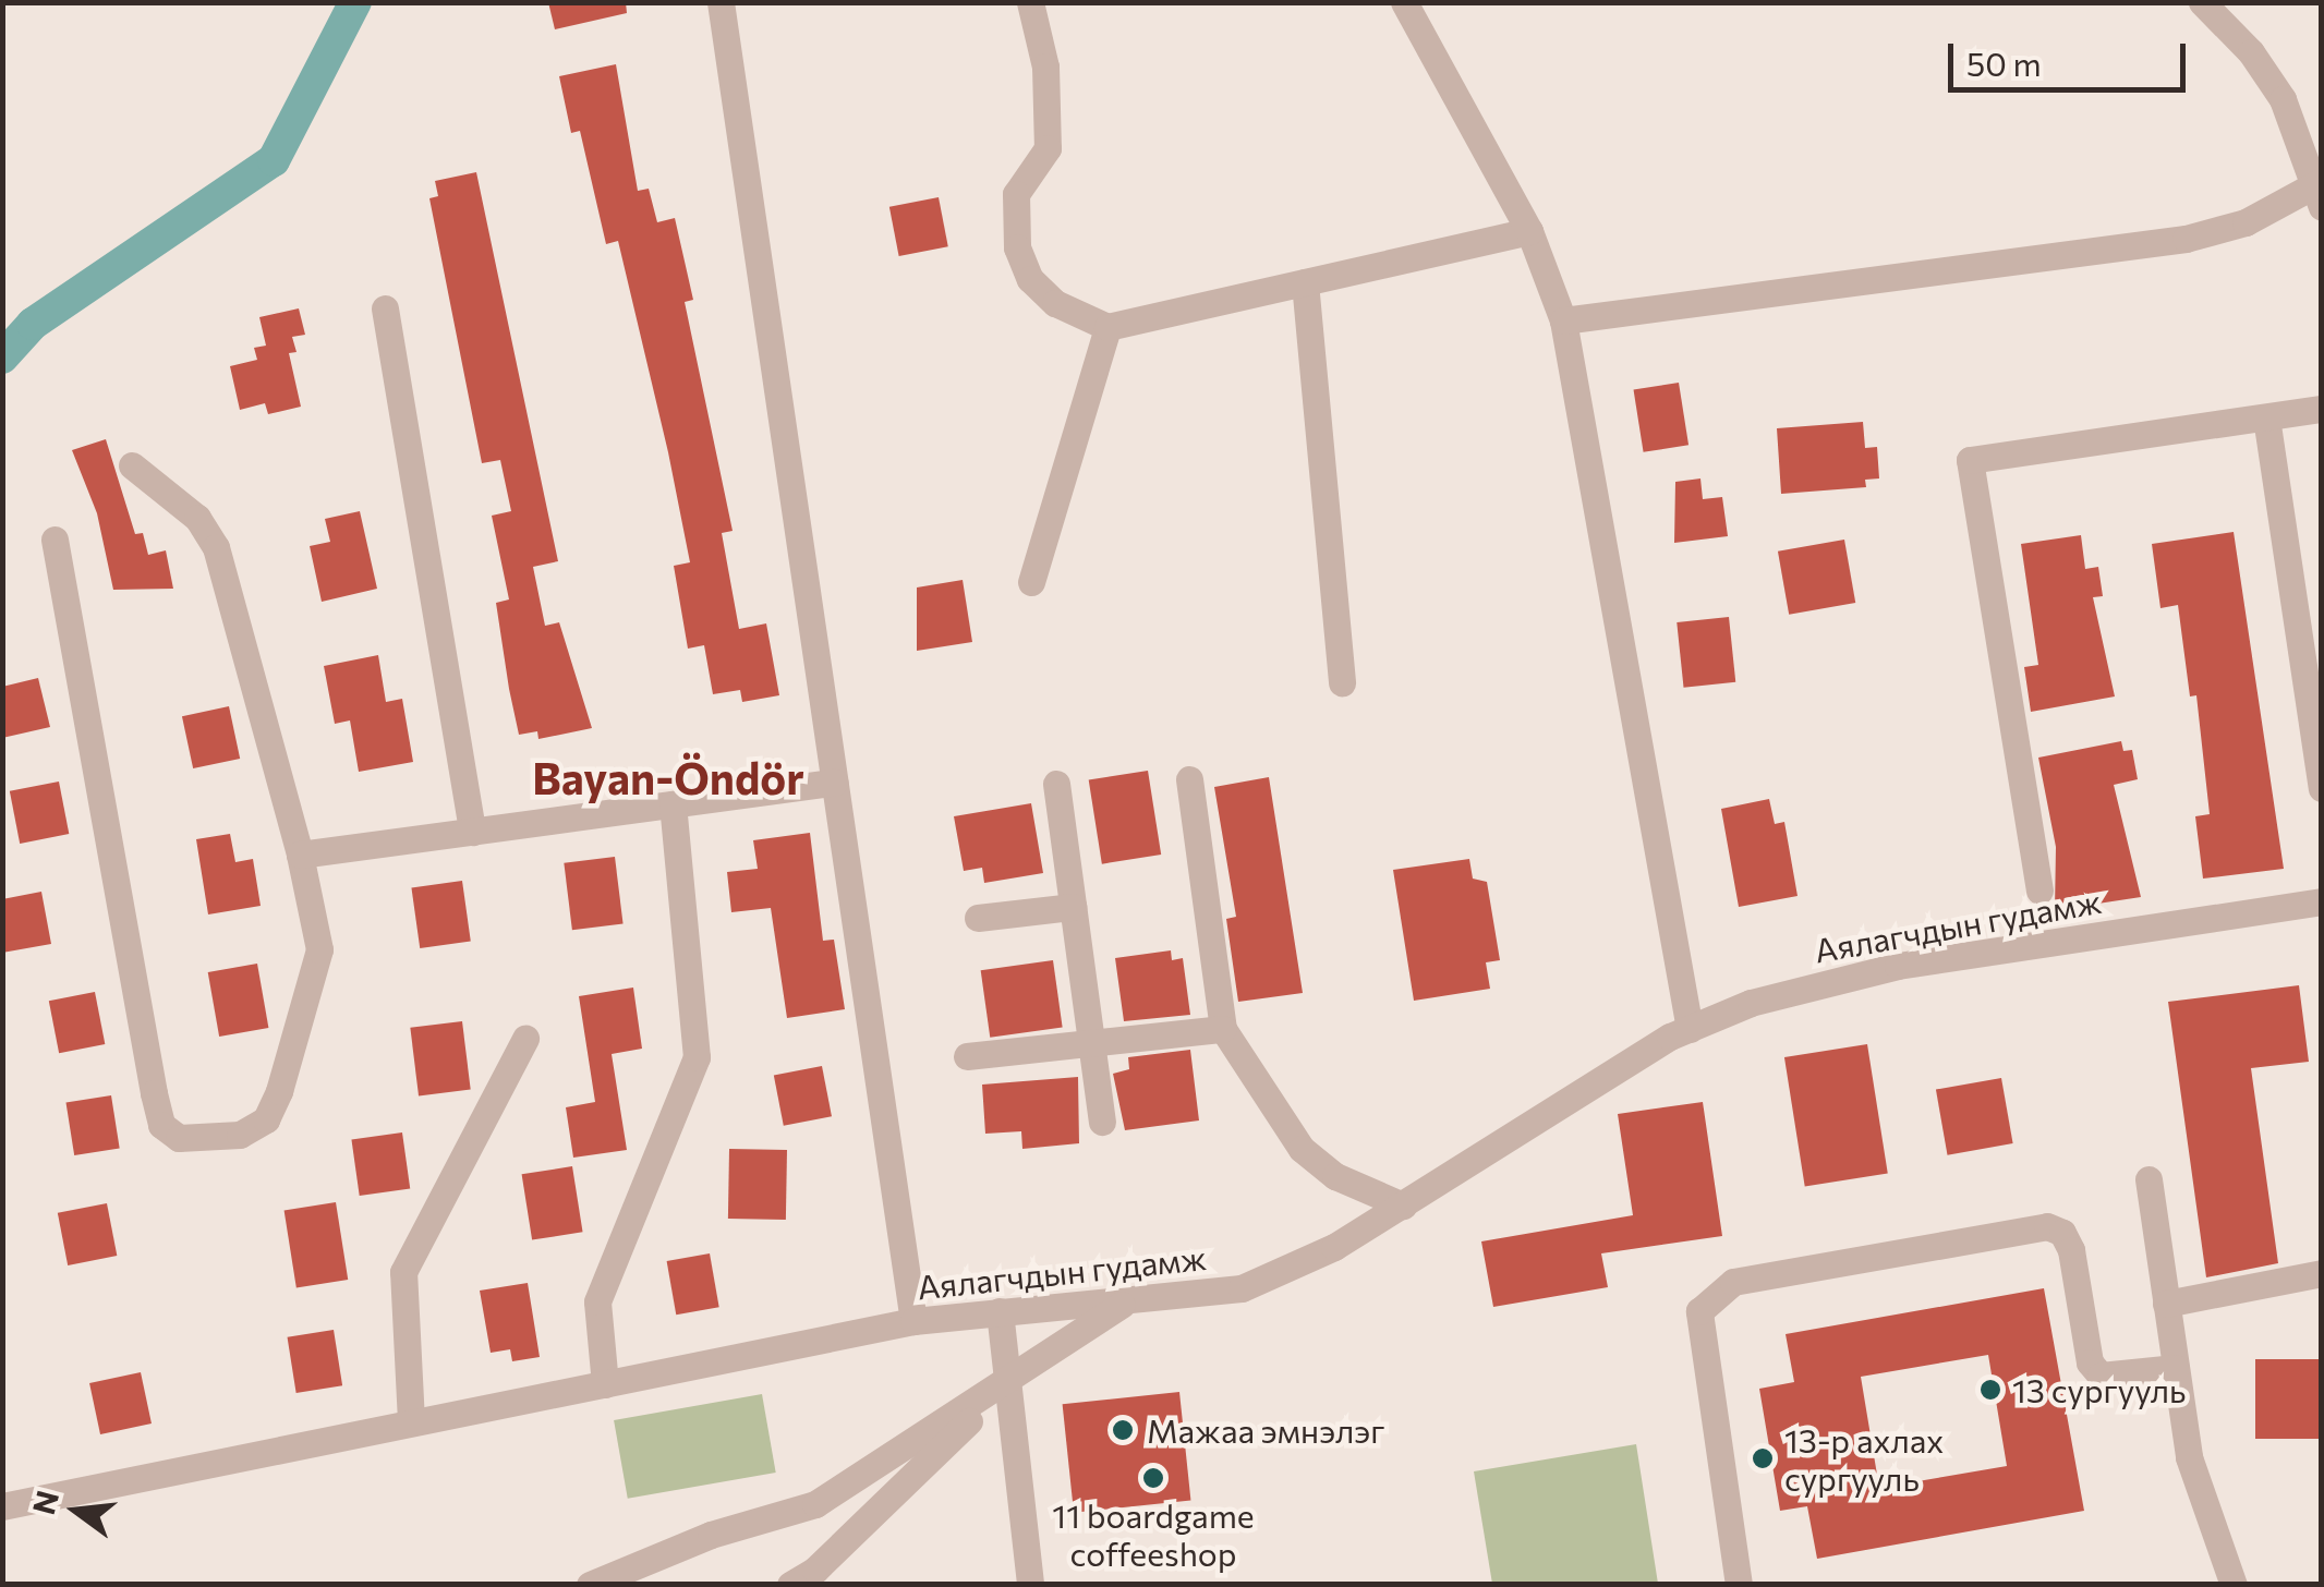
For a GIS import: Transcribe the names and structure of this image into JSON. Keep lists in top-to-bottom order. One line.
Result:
{"streets":{"street":["Аялагчдын гудамж"]},"districts":["Bayan-Öndör"],"places":["13 сургууль","Maжаа эмнэлэг","13-р ахлах сургууль","11 boardgame coffeeshop"],"scale_bar":"50 m","north":"left"}
